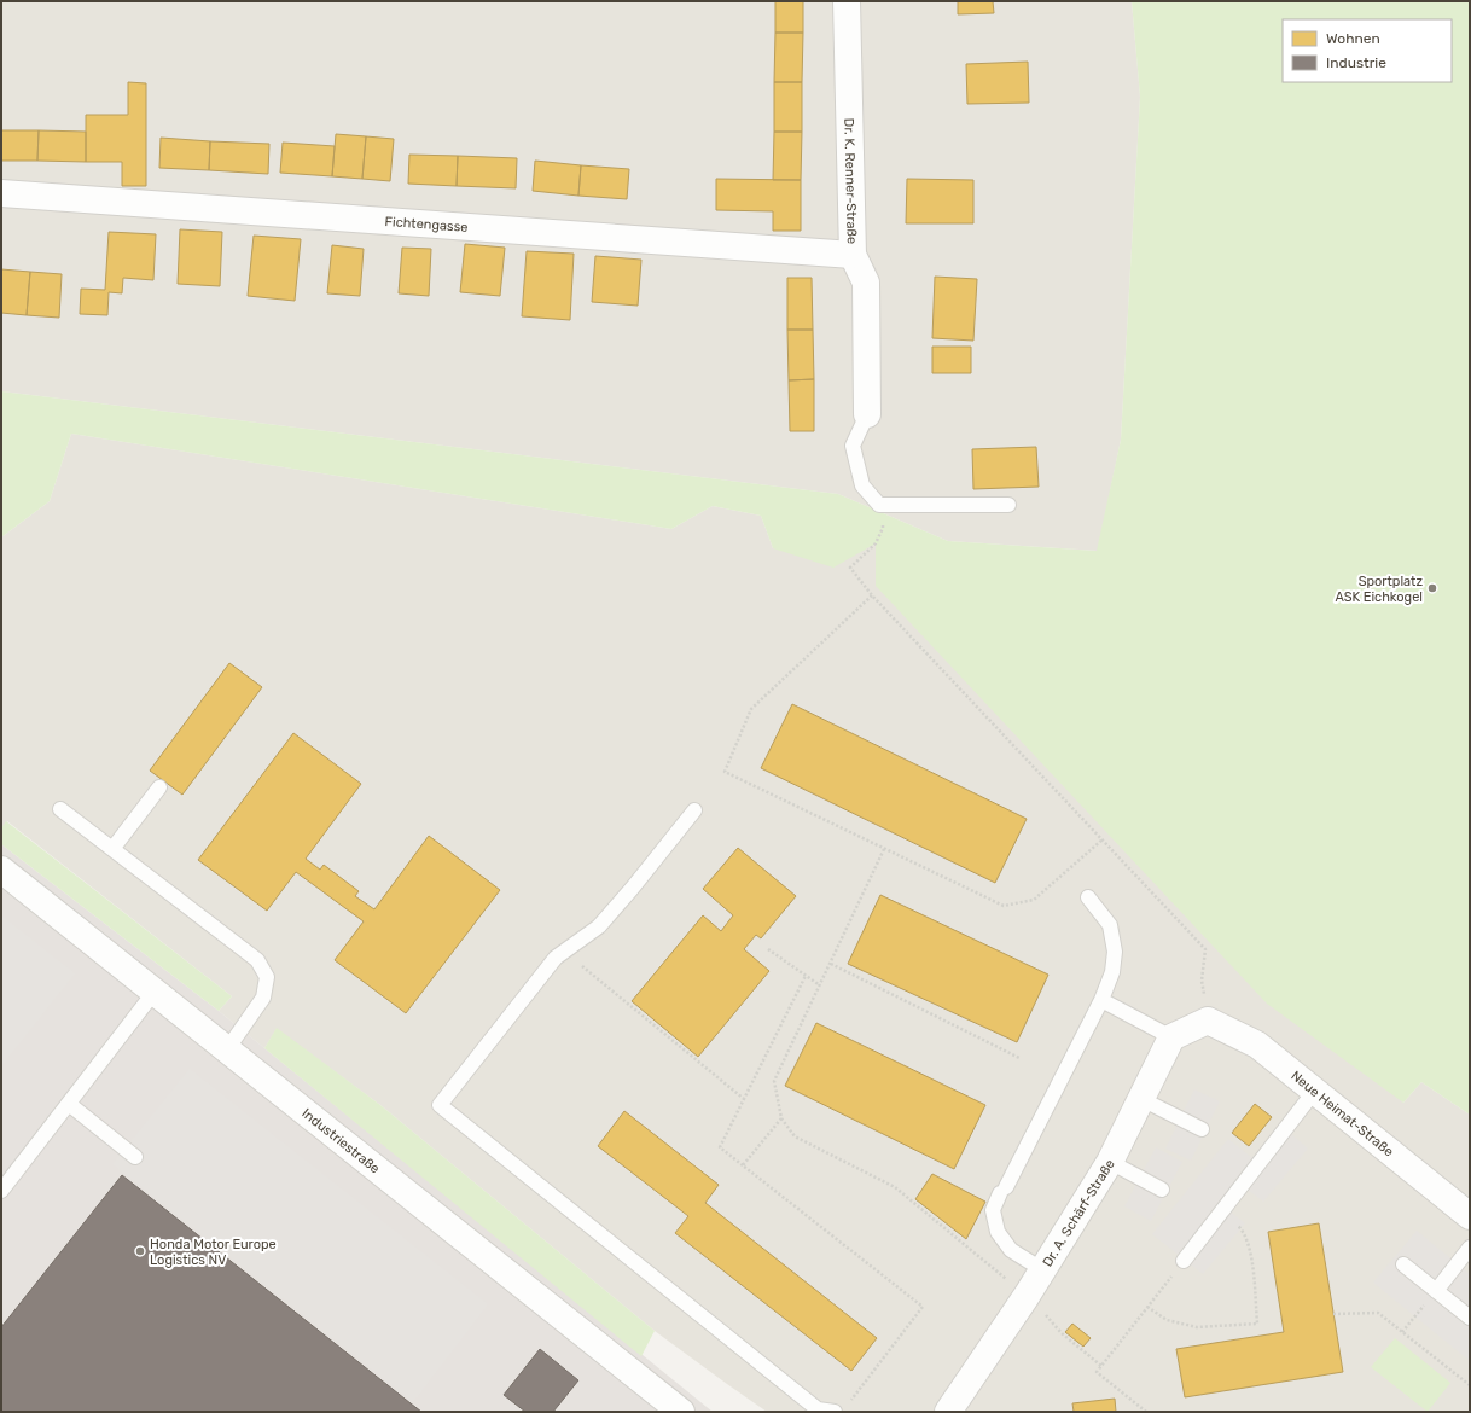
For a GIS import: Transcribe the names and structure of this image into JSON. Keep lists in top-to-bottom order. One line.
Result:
{"streets":{"street":["Dr. K. Renner-Straße","Fichtengasse","Neue Heimat-Straße","Industriestraße","Dr. A. Schärf-Straße"]},"crossings":[["Dr. K. Renner-Straße","Fichtengasse"]],"places":["Sportplatz ASK Eichkogel","Honda Motor Europe Logistics NV"],"legend":["Wohnen","Industrie"]}
